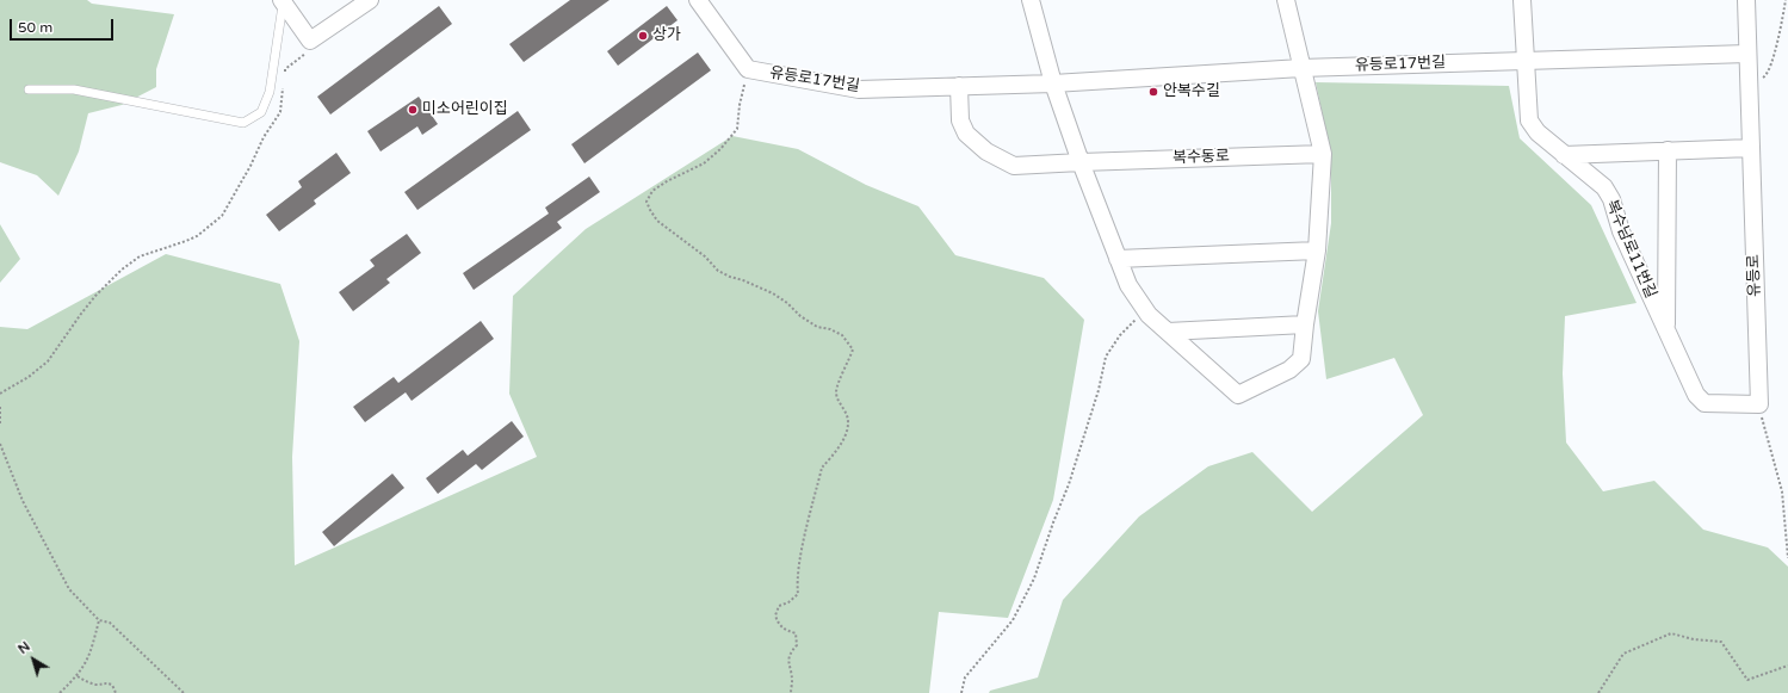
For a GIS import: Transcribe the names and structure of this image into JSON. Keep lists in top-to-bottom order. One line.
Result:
{"streets":{"street":["유등로17번길","복수동로","복수남로11번길","유등로"]},"crossings":[["유등로17번길","복수동로"],["유등로17번길","복수남로11번길"],["유등로17번길","유등로"],["복수남로11번길","유등로"]],"places":["상가","안복수길","미소어린이집"],"scale_bar":"50 m","north":"top left"}
